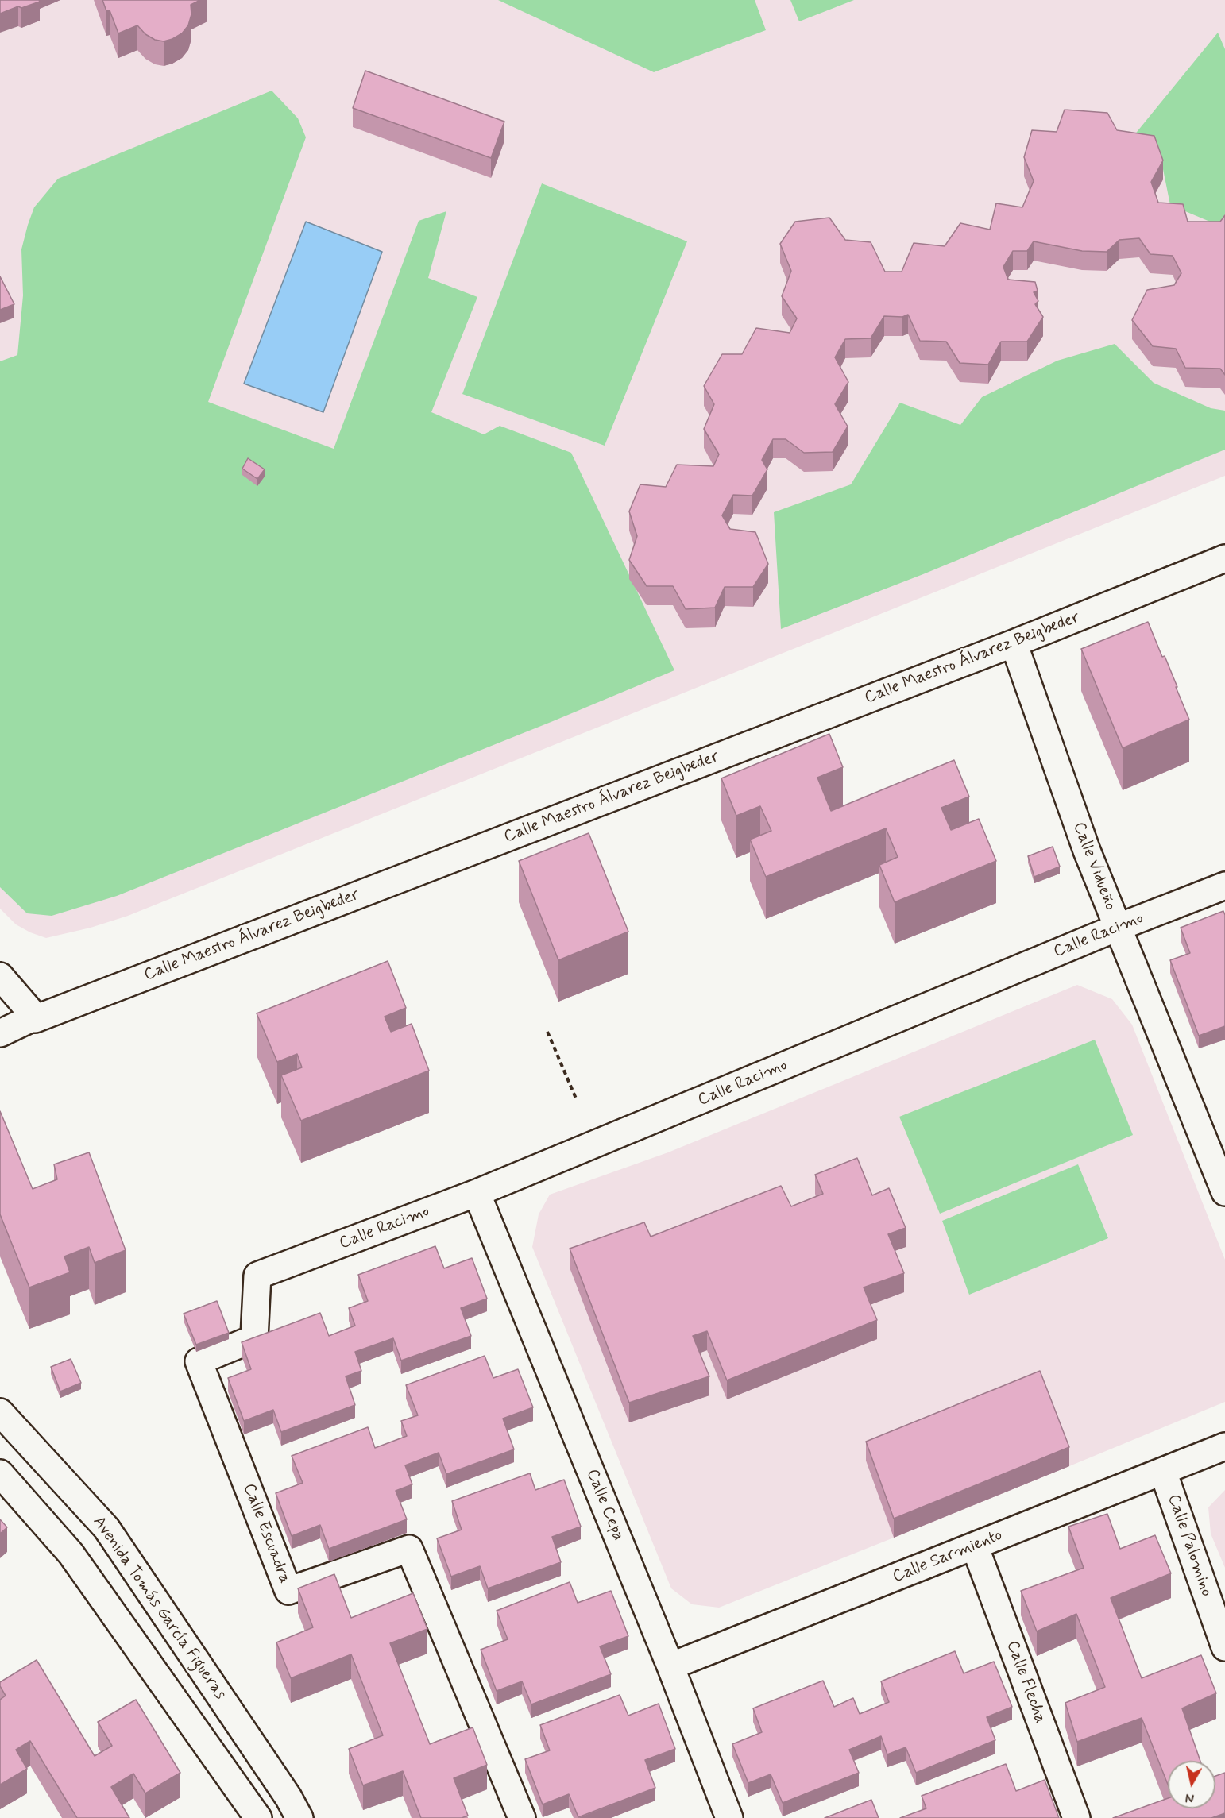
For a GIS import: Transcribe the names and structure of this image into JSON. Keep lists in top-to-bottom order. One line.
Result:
{"streets":{"street":["Calle Maestro Álvarez Beigbeder","Calle Vidueño","Calle Racimo","Calle Cepa","Calle Escuadra","Calle Palomino","Calle Sarmiento","Avenida Tomás García Figueras","Calle Flecha"]},"crossings":[["Calle Maestro Álvarez Beigbeder","Calle Vidueño"],["Calle Vidueño","Calle Racimo"],["Calle Racimo","Calle Cepa"],["Calle Racimo","Calle Escuadra"],["Calle Cepa","Calle Sarmiento"],["Calle Palomino","Calle Sarmiento"],["Calle Sarmiento","Calle Flecha"]],"north":"bottom"}
